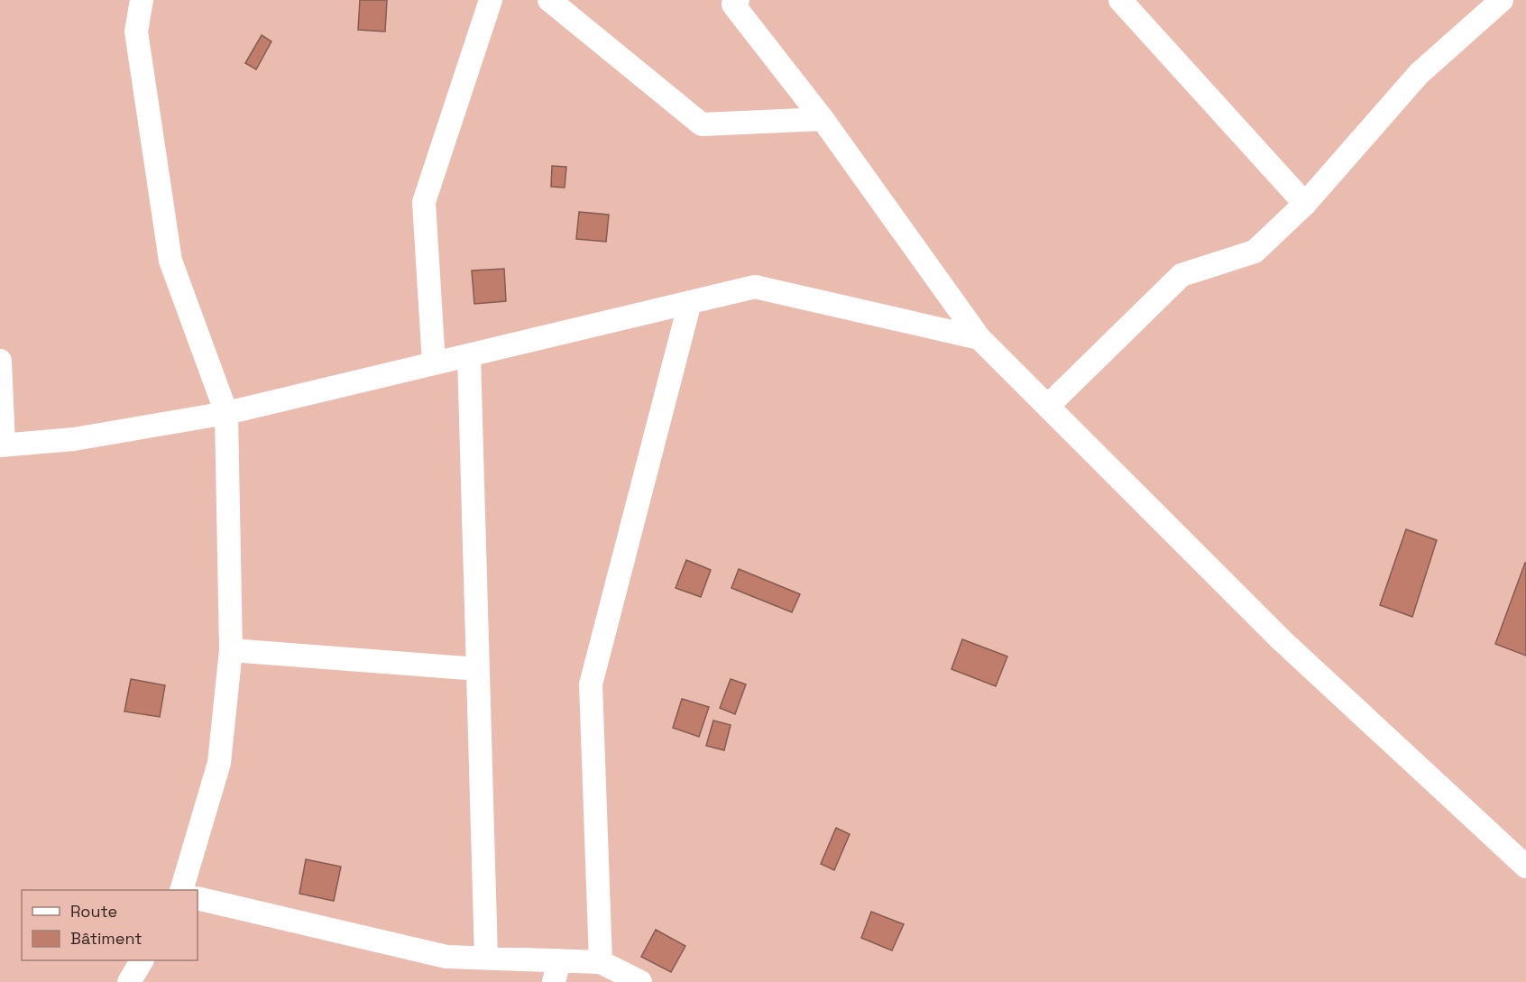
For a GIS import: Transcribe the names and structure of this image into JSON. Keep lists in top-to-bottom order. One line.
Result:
{"legend":["Route","Bâtiment"]}
